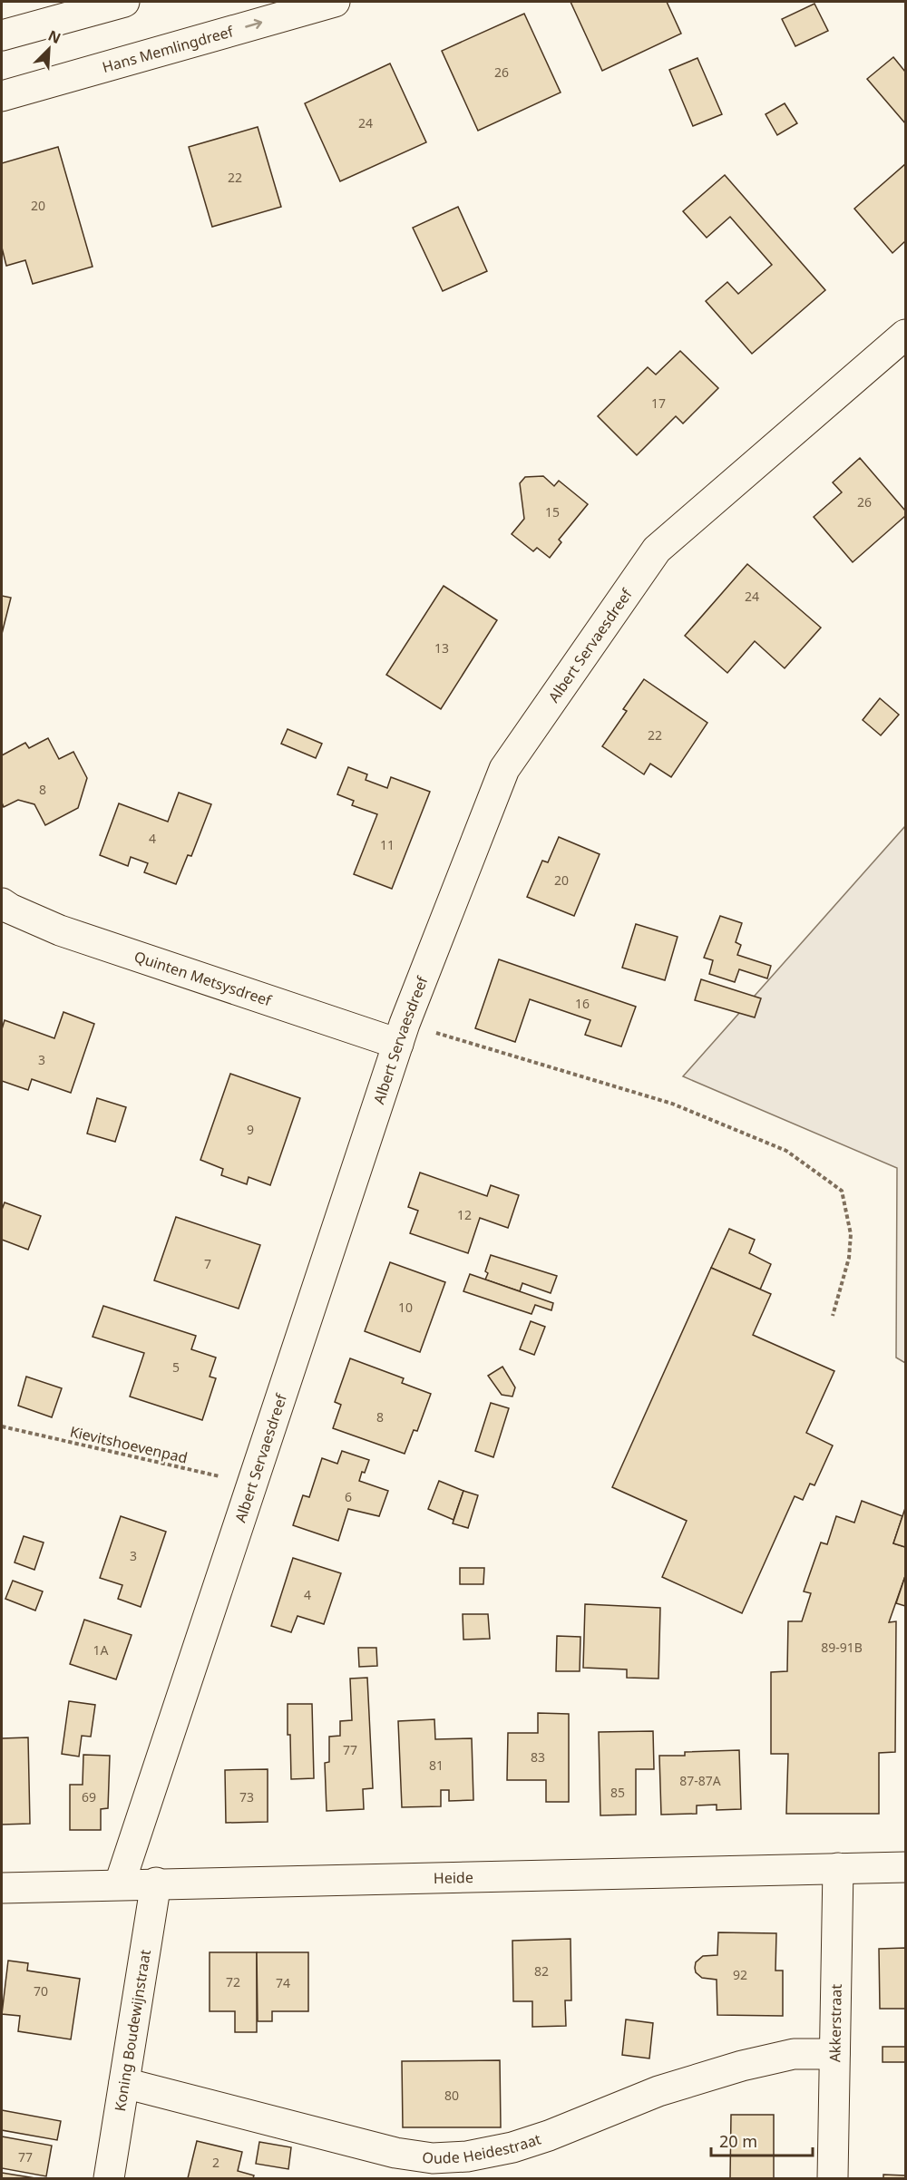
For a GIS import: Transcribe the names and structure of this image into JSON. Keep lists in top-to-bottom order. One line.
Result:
{"streets":{"street":["Hans Memlingdreef","Albert Servaesdreef","Quinten Metsysdreef","Heide","Akkerstraat","Koning Boudewijnstraat","Oude Heidestraat"],"path":["Kievitshoevenpad"]},"crossings":[["Albert Servaesdreef","Quinten Metsysdreef"],["Albert Servaesdreef","Kievitshoevenpad"],["Albert Servaesdreef","Heide"],["Heide","Akkerstraat"],["Heide","Koning Boudewijnstraat"],["Akkerstraat","Oude Heidestraat"],["Koning Boudewijnstraat","Oude Heidestraat"]],"house_numbers":["26","24","22","20","17","26","15","24","13","22","8","4","11","20","16","3","9","12","7","10","5","8","6","3","4","89-91B","1A","77","83","81","87-87A","85","69","73","82","92","72","74","70","80","77","2"],"scale_bar":"20 m","north":"top right"}
